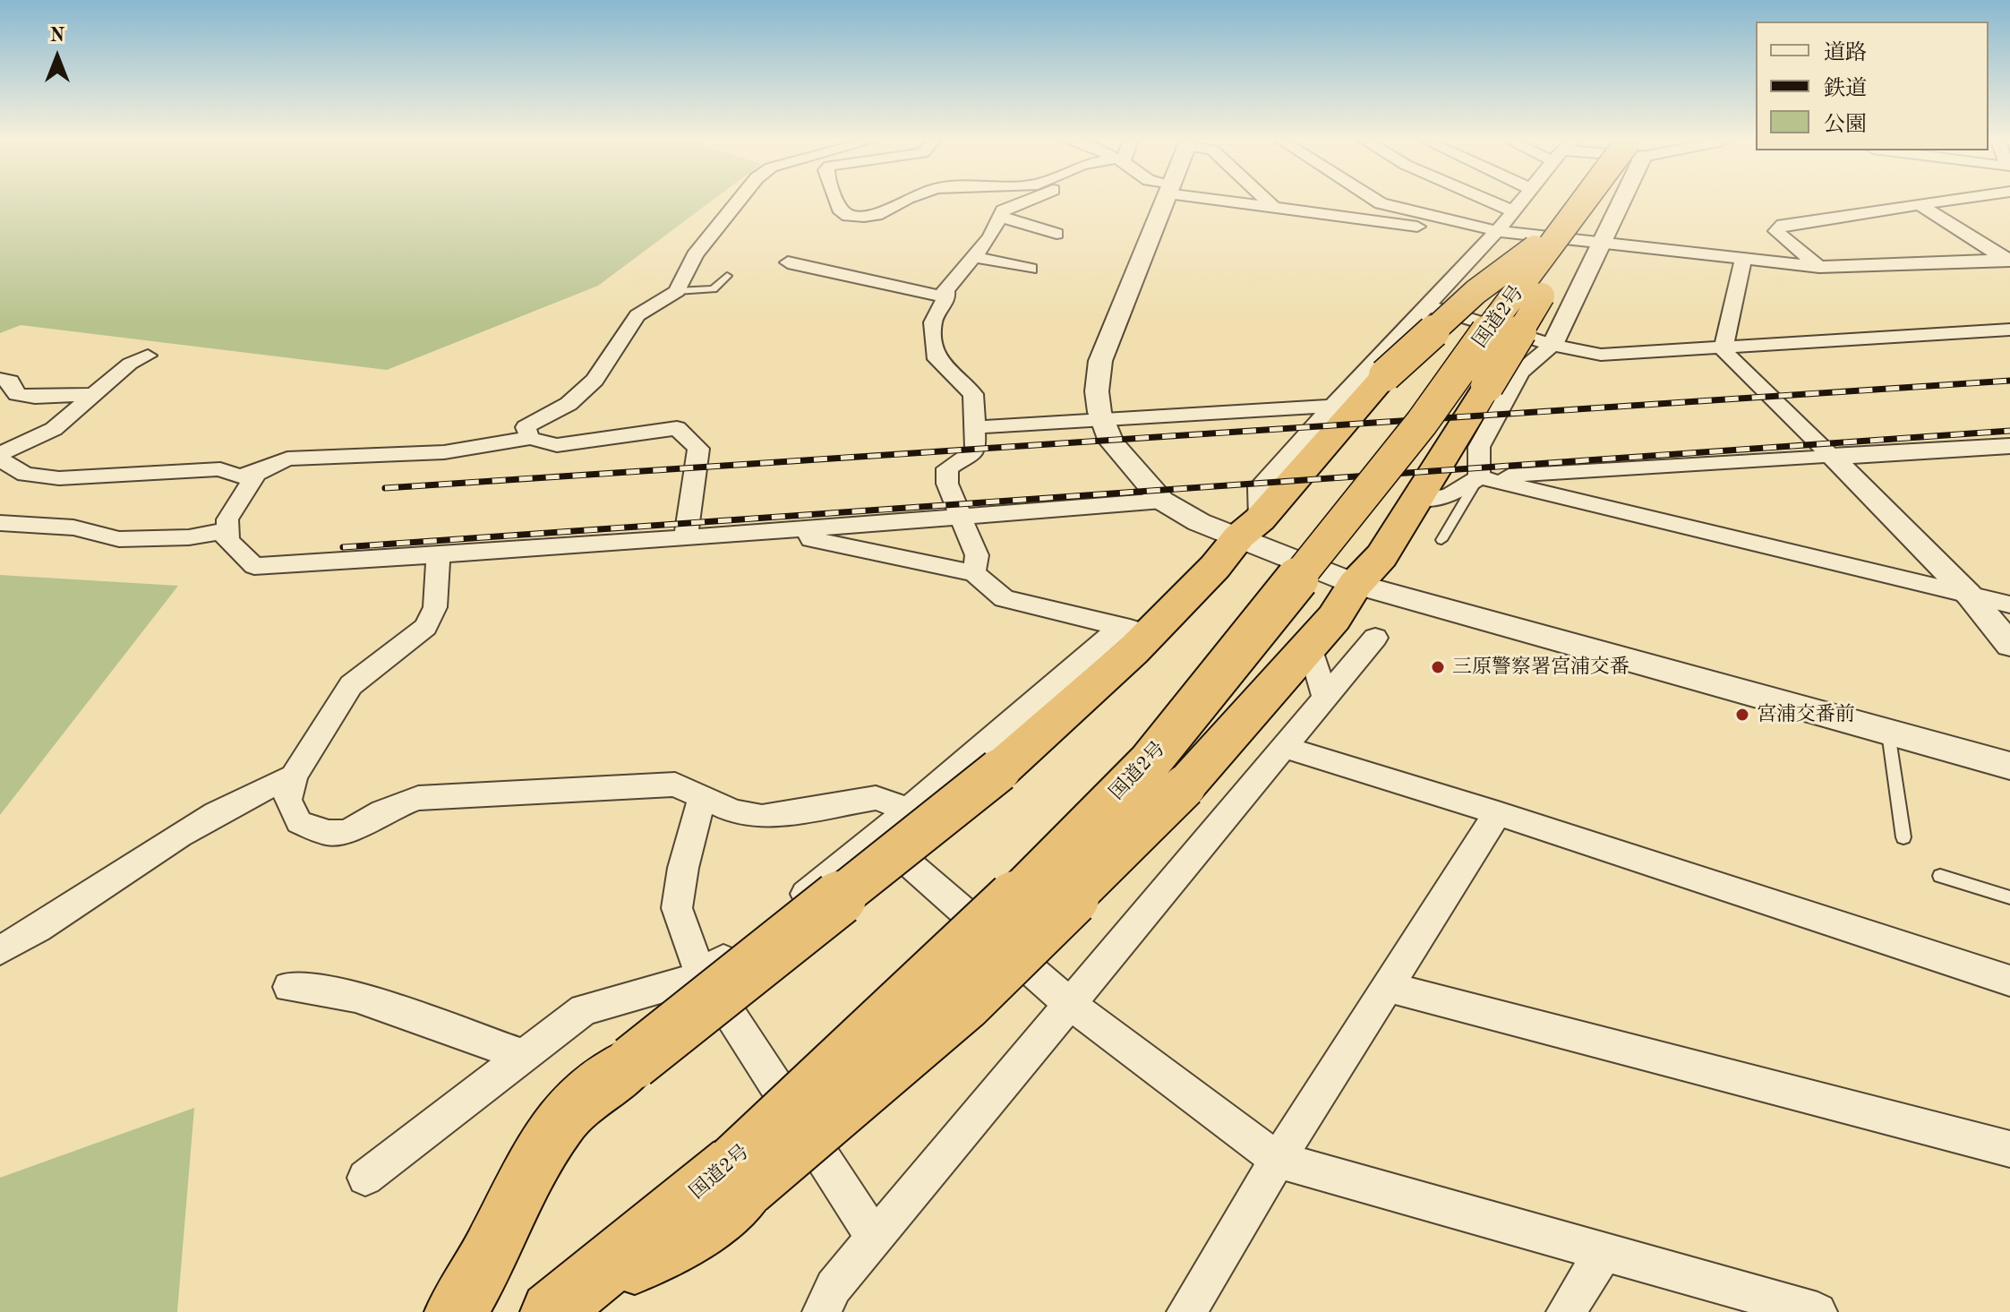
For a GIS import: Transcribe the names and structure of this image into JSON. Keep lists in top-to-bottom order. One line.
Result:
{"streets":{"highway":["国道2号"]},"places":["三原警察署宮浦交番","宮浦交番前"],"legend":["道路","鉄道","公園"],"north":"top"}
